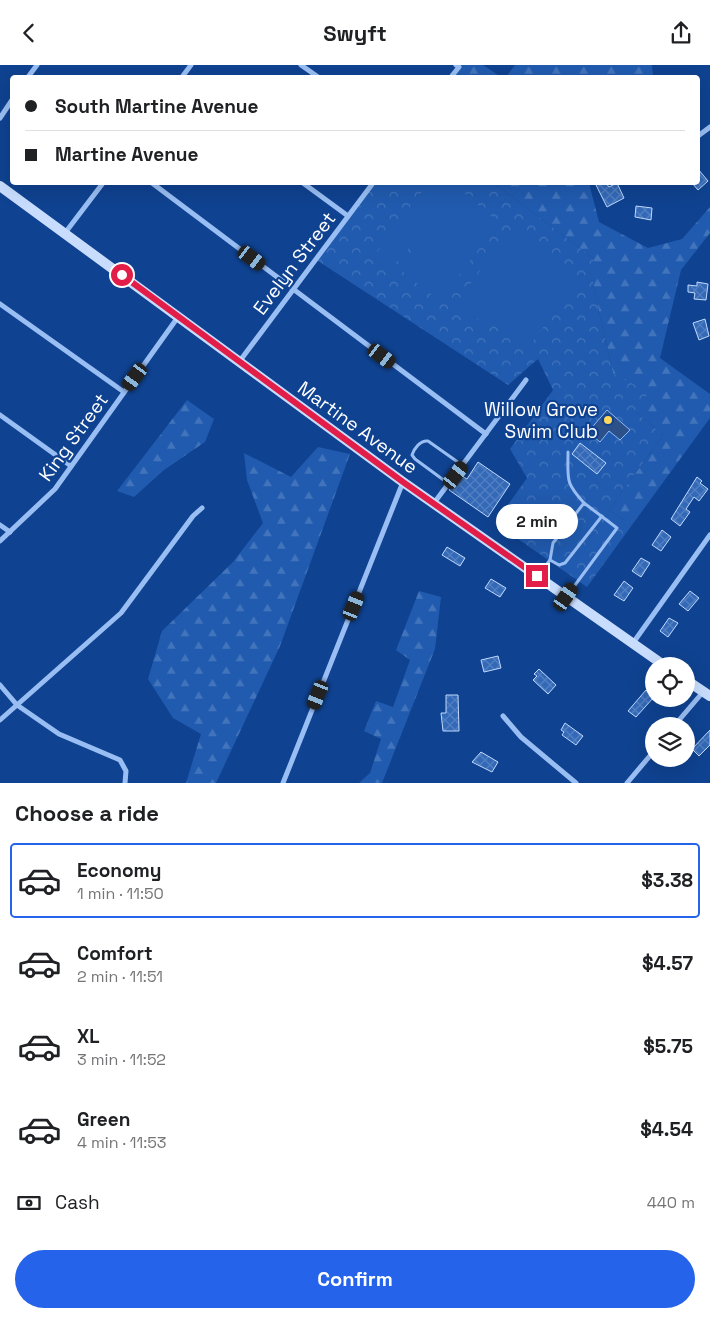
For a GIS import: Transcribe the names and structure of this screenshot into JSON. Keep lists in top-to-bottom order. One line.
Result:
{"streets":{"main road":["Martine Avenue"],"street":["Evelyn Street","King Street"]},"crossings":[["Evelyn Street","Martine Avenue"],["Martine Avenue","King Street"]],"places":["Willow Grove Swim Club"],"page":{"header":"Swyft","banner":["South Martine Avenue","Martine Avenue"],"bubble":"2 min","heading":"Choose a ride","list":[{"name":"Economy","note":"1 min · 11:50","value":"$3.38"},{"name":"Comfort","note":"2 min · 11:51","value":"$4.57"},{"name":"XL","note":"3 min · 11:52","value":"$5.75"},{"name":"Green","note":"4 min · 11:53","value":"$4.54"}],"pay":["Cash","440 m"],"buttons":"Confirm"}}
